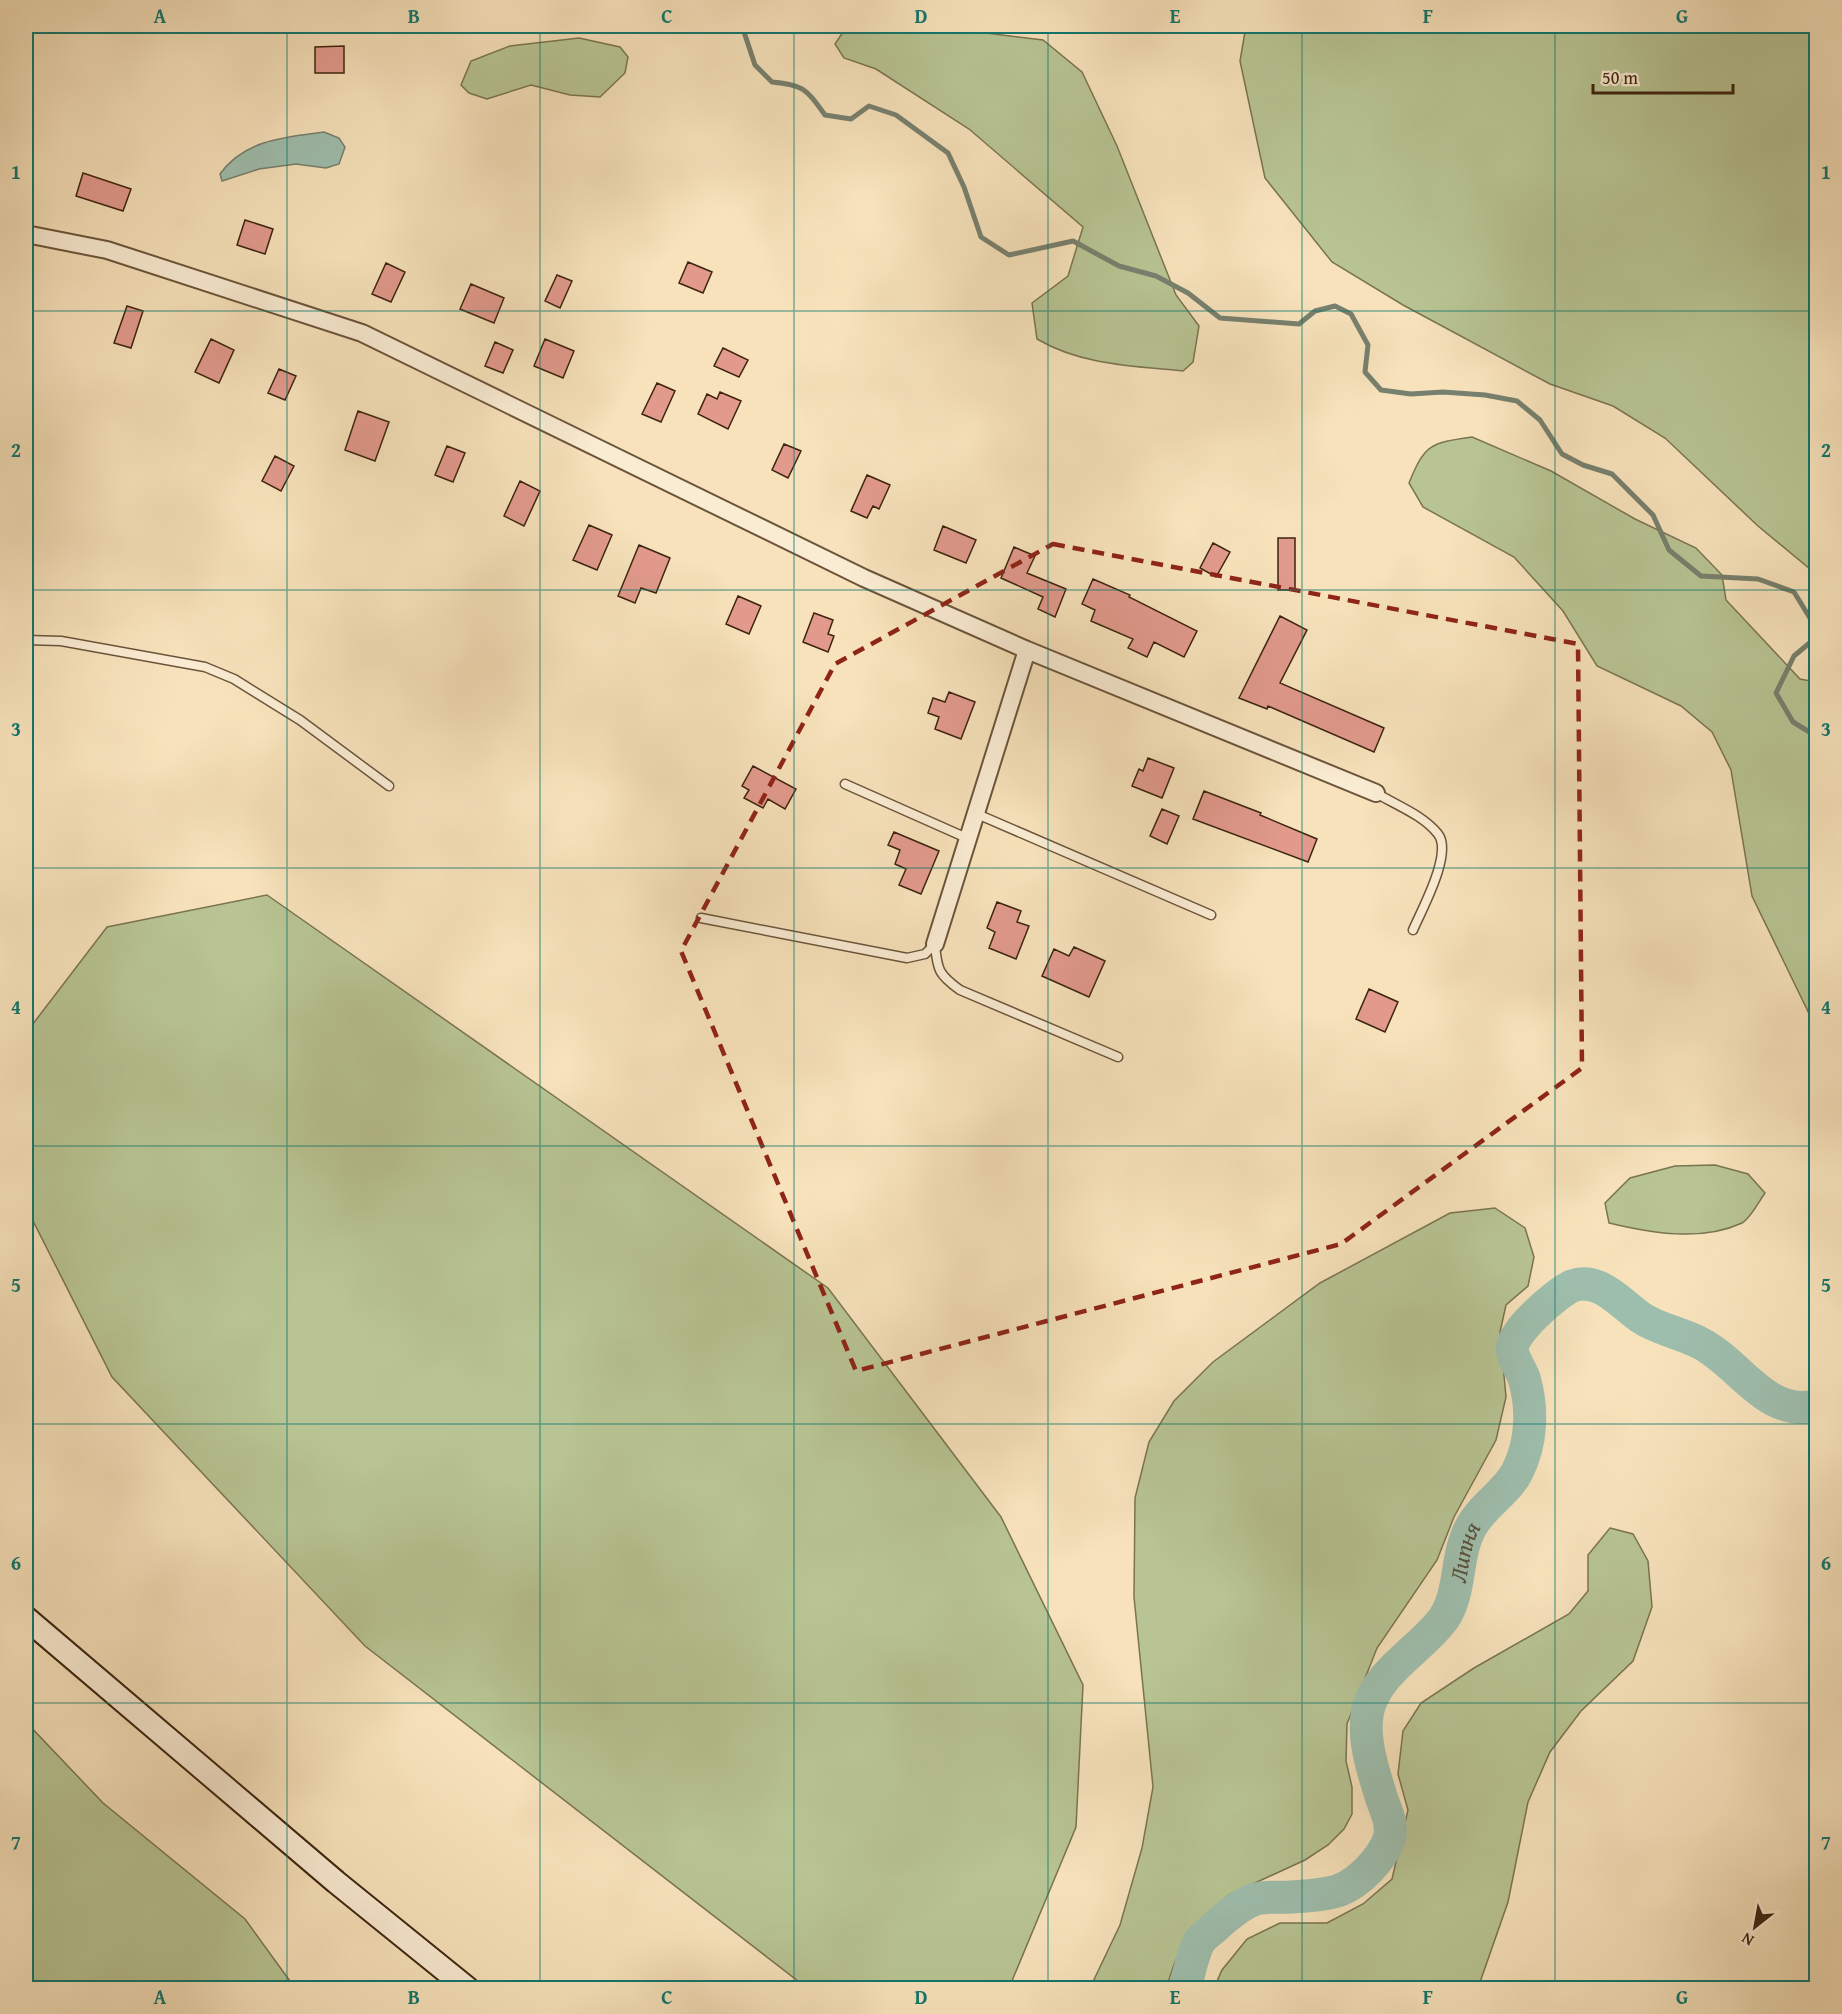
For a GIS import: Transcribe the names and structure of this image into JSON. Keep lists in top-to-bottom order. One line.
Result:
{"water":["Липня"],"scale_bar":"50 m","north":"bottom left","grid":{"columns":["A","B","C","D","E","F","G"],"rows":["1","2","3","4","5","6","7"]}}
